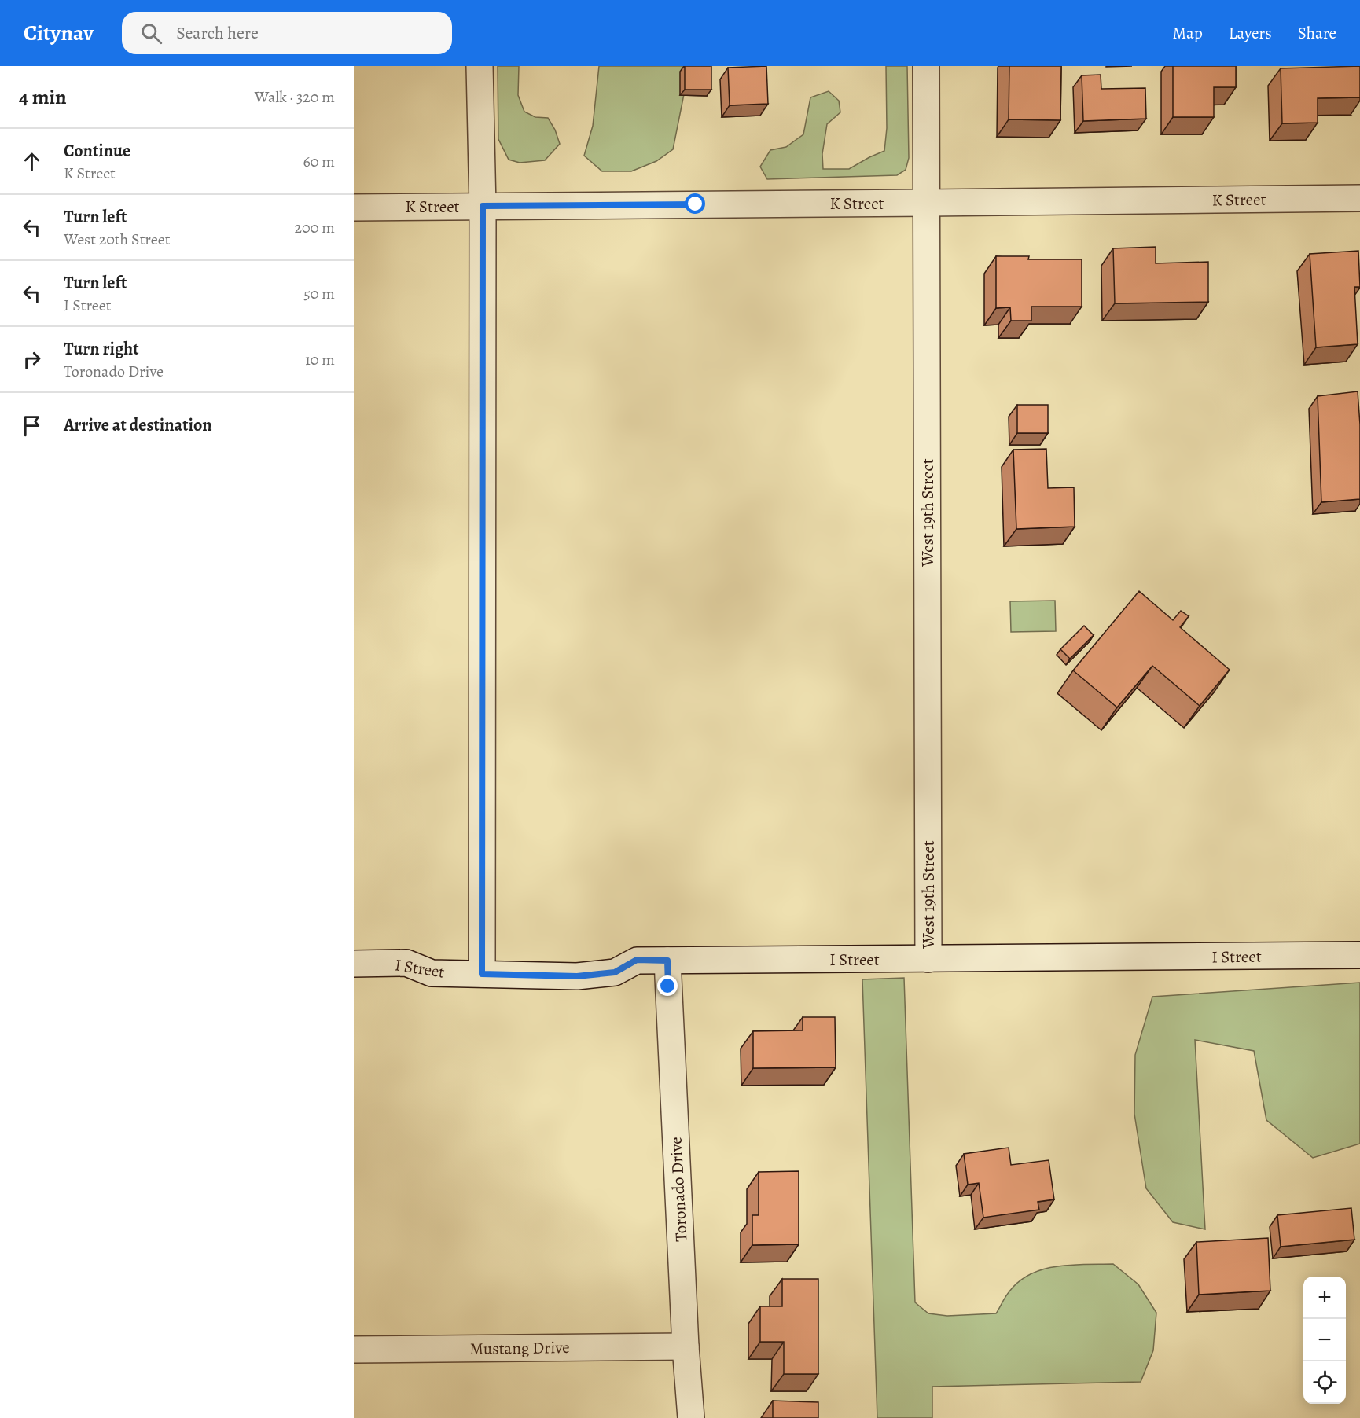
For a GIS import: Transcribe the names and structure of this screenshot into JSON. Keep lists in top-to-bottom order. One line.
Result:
{"streets":{"street":["K Street","West 19th Street","I Street","Toronado Drive","Mustang Drive"]},"crossings":[["K Street","West 19th Street"],["West 19th Street","I Street"],["I Street","Toronado Drive"],["Toronado Drive","Mustang Drive"]],"page":{"header":"Citynav","search":"Search here","nav":["Map","Layers","Share"],"heading":["4 min","Walk · 320 m"],"list":[["Continue","K Street","60 m"],["Turn left","West 20th Street","200 m"],["Turn left","I Street","50 m"],["Turn right","Toronado Drive","10 m"],"Arrive at destination"],"map_buttons":["+","−"]}}
